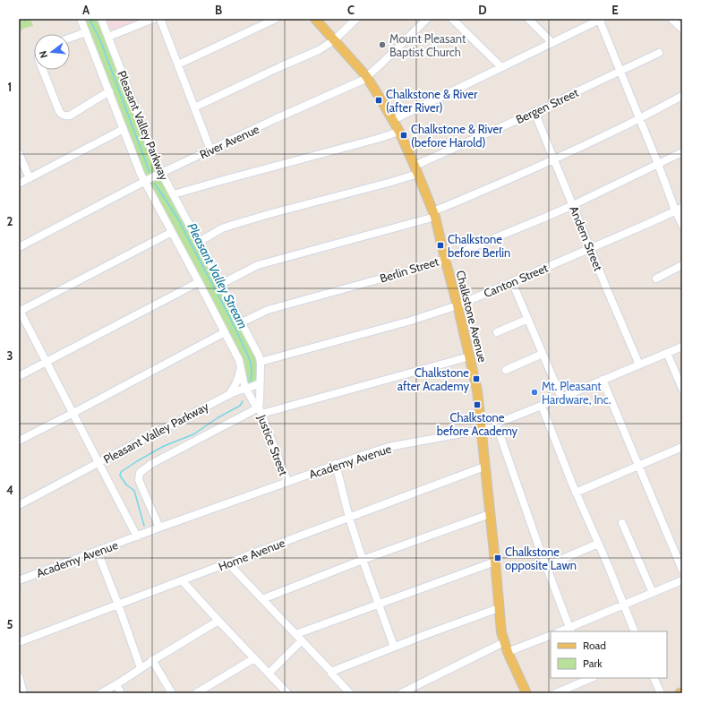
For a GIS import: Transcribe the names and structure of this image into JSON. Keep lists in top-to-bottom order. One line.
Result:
{"streets":{"main road":["Chalkstone Avenue"],"street":["Bergen Street","Pleasant Valley Parkway","River Avenue","Andem Street","Berlin Street","Canton Street","Justice Street","Academy Avenue","Home Avenue"]},"crossings":[["Bergen Street","Pleasant Valley Parkway"],["Bergen Street","Andem Street"],["Bergen Street","Chalkstone Avenue"],["Pleasant Valley Parkway","River Avenue"],["Pleasant Valley Parkway","Berlin Street"],["Pleasant Valley Parkway","Canton Street"],["Pleasant Valley Parkway","Justice Street"],["Pleasant Valley Parkway","Academy Avenue"],["River Avenue","Chalkstone Avenue"],["Andem Street","Berlin Street"],["Andem Street","Canton Street"],["Andem Street","Academy Avenue"],["Berlin Street","Chalkstone Avenue"],["Canton Street","Chalkstone Avenue"],["Chalkstone Avenue","Academy Avenue"],["Chalkstone Avenue","Home Avenue"],["Justice Street","Academy Avenue"]],"water":["Pleasant Valley Stream"],"places":{"other":["Mount Pleasant Baptist Church","Mt. Pleasant Hardware, Inc."],"transit":["Chalkstone & River (after River)","Chalkstone & River (before Harold)","Chalkstone before Berlin","Chalkstone after Academy","Chalkstone before Academy","Chalkstone opposite Lawn"]},"legend":["Road","Park"],"north":"left","grid":{"columns":["A","B","C","D","E"],"rows":["1","2","3","4","5"]}}
